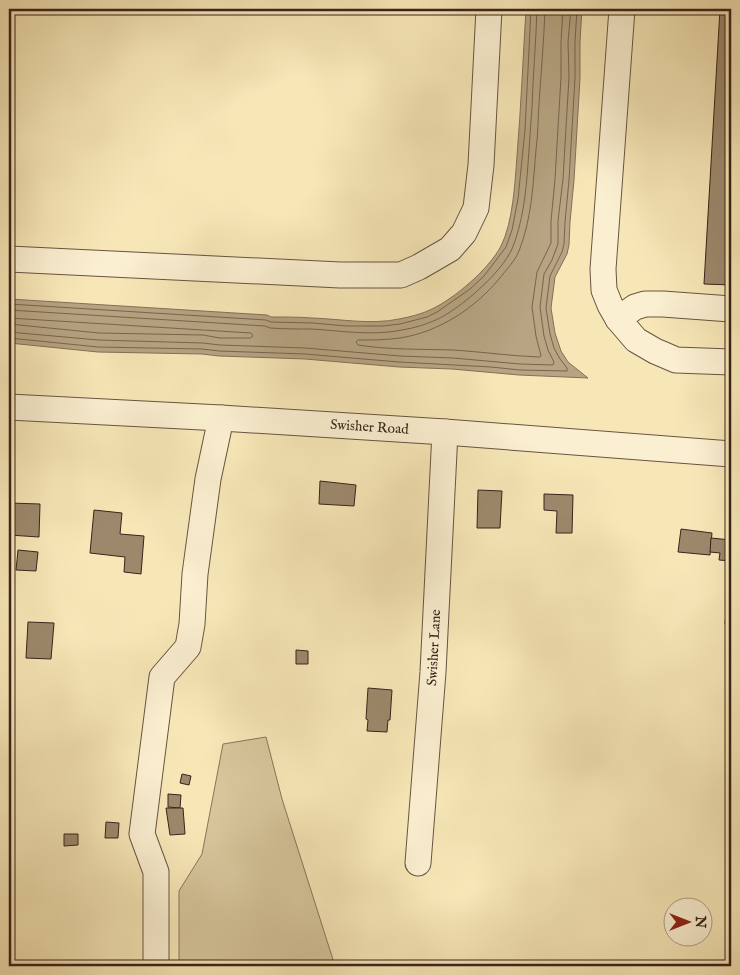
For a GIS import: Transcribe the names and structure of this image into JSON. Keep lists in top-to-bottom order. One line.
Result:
{"streets":{"street":["Swisher Road","Swisher Lane"]},"crossings":[["Swisher Road","Swisher Lane"]],"north":"right"}
